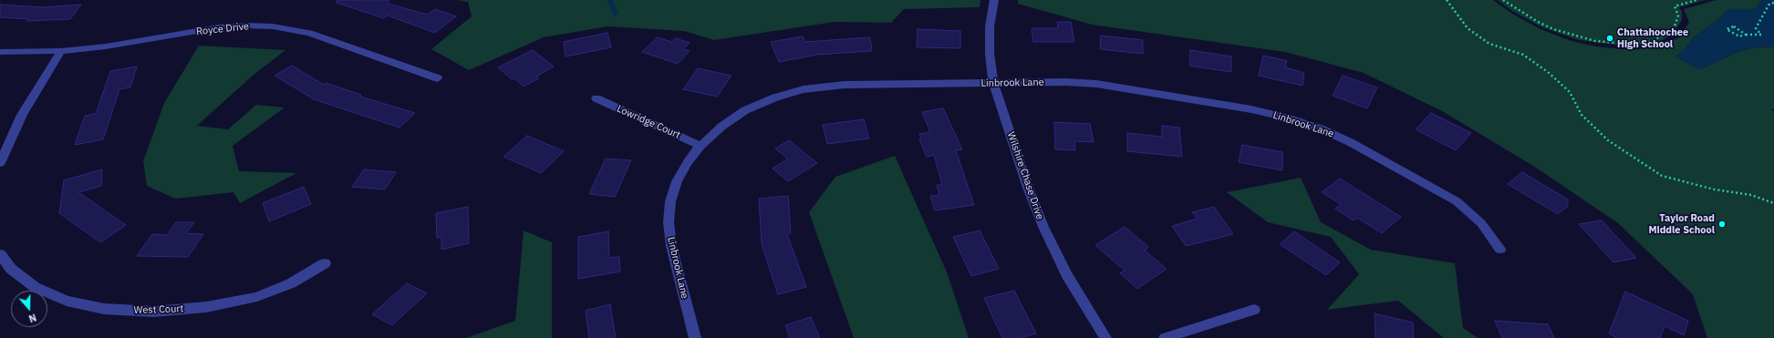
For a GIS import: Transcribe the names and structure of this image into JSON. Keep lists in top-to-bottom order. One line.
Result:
{"streets":{"street":["Royce Drive","Linbrook Lane","Lowridge Court","Wilshire Chase Drive","West Court"]},"crossings":[["Linbrook Lane","Lowridge Court"],["Linbrook Lane","Wilshire Chase Drive"]],"places":["Chattahoochee High School","Taylor Road Middle School"],"north":"bottom"}
